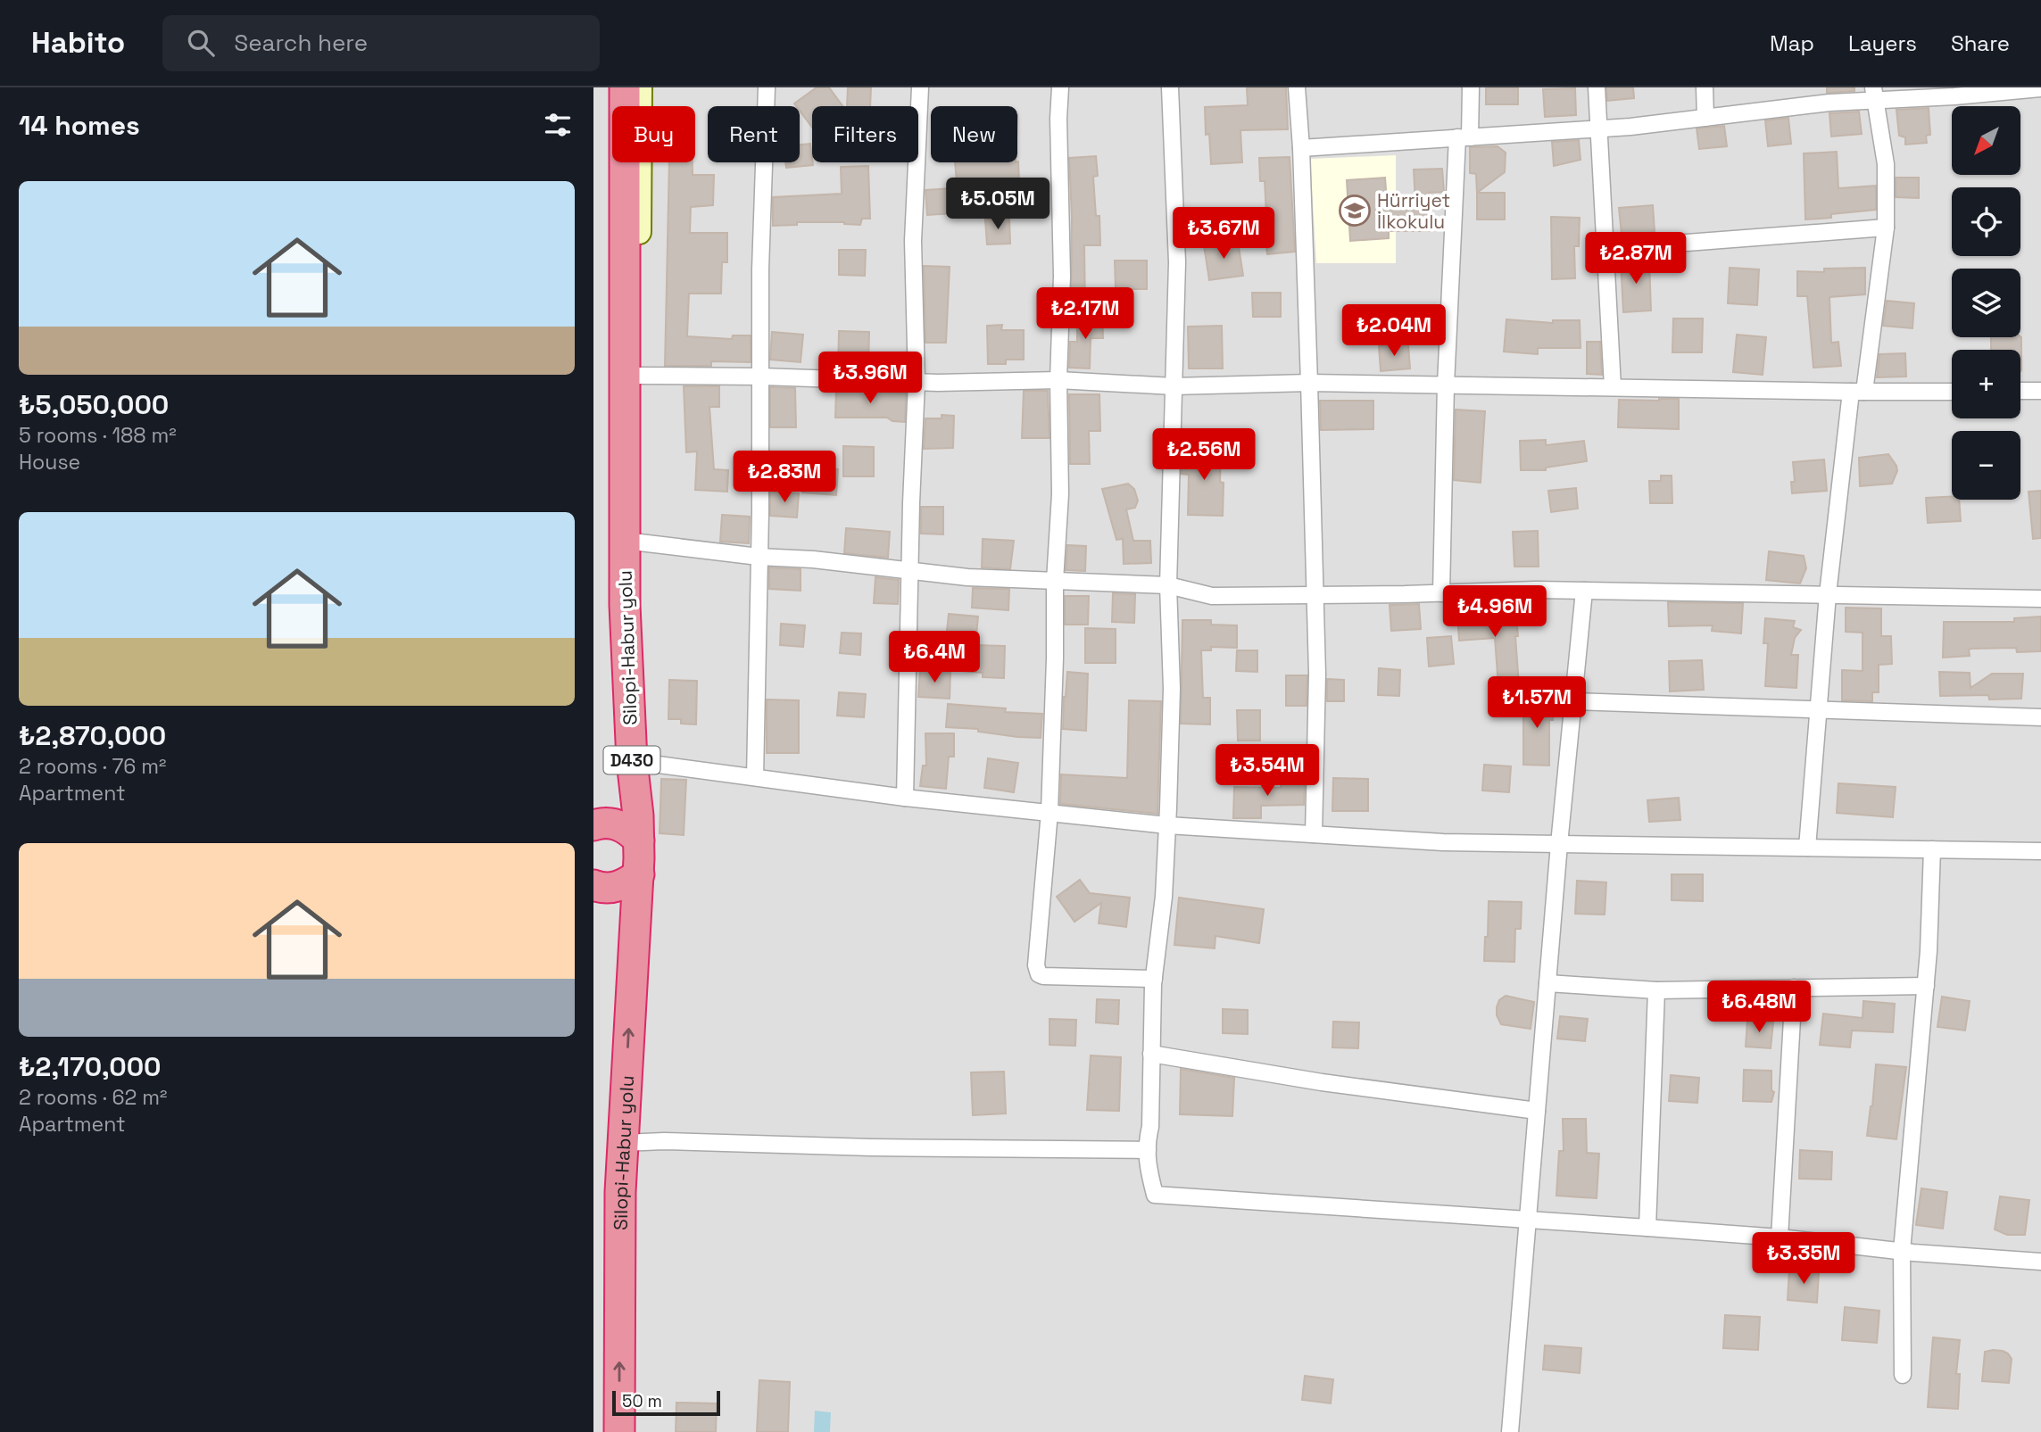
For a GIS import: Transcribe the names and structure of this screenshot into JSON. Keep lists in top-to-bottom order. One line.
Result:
{"streets":{"highway":["Silopi-Habur yolu","D430"]},"one_way":["Silopi-Habur yolu"],"places":{"school or university":["Hürriyet İlkokulu"]},"scale_bar":"50 m","north":"bottom left","page":{"header":"Habito","search":"Search here","nav":["Map","Layers","Share"],"heading":"14 homes","map_buttons":["+","−"],"chip":["Buy","Rent","Filters","New"],"list":[{"name":"₺5,050,000","note":"5 rooms · 188 m² · House"},{"name":"₺2,870,000","note":"2 rooms · 76 m² · Apartment"},{"name":"₺2,170,000","note":"2 rooms · 62 m² · Apartment"}],"price":["₺5.05M","₺3.67M","₺2.87M","₺2.17M","₺2.04M","₺3.96M","₺2.56M","₺2.83M","₺4.96M","₺6.4M","₺1.57M","₺3.54M","₺6.48M","₺3.35M"],"scale":"50 m"}}
